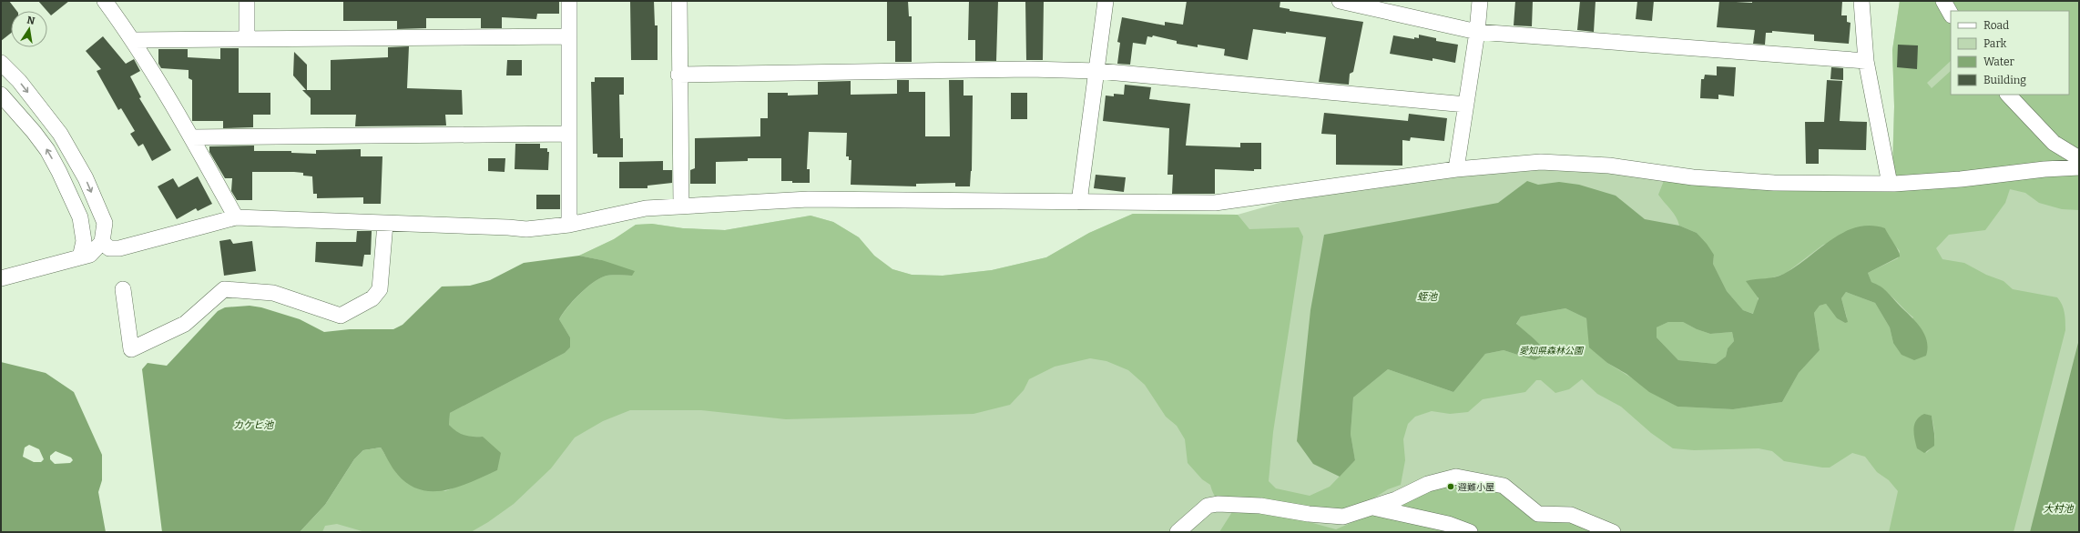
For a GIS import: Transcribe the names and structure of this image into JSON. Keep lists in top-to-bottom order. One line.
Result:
{"water":["蛭池","カケヒ池","大村池"],"parks":["愛知県森林公園"],"places":["避難小屋"],"legend":["Road","Park","Water","Building"],"north":"top"}
